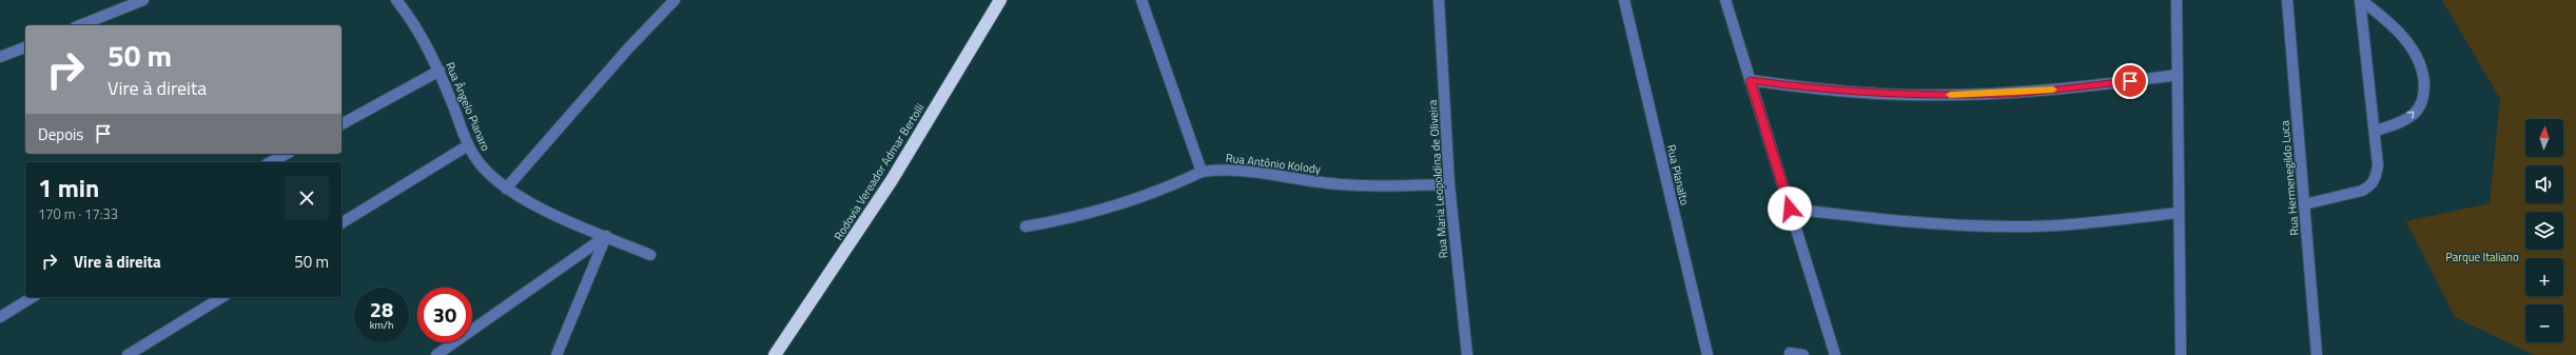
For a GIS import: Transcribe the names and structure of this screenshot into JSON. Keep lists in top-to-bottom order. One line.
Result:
{"streets":{"highway":["Rodovia Vereador Admar Bertolli"],"street":["Rua Ângelo Pianaro","Rua Antônio Kolody","Rua Planalto","Rua Hermenegildo Luca","Rua Maria Leopoldina de Oliveira"]},"crossings":[["Rua Antônio Kolody","Rua Maria Leopoldina de Oliveira"]],"parks":["Parque Italiano"],"north":"top","page":{"turn":["50 m","Vire à direita"],"then":"Depois","map_buttons":["+","−"],"heading":["1 min","170 m · 17:33"],"list":[{"name":"Vire à direita","value":"50 m"}],"speed":"28 km/h","limit":"30"}}
